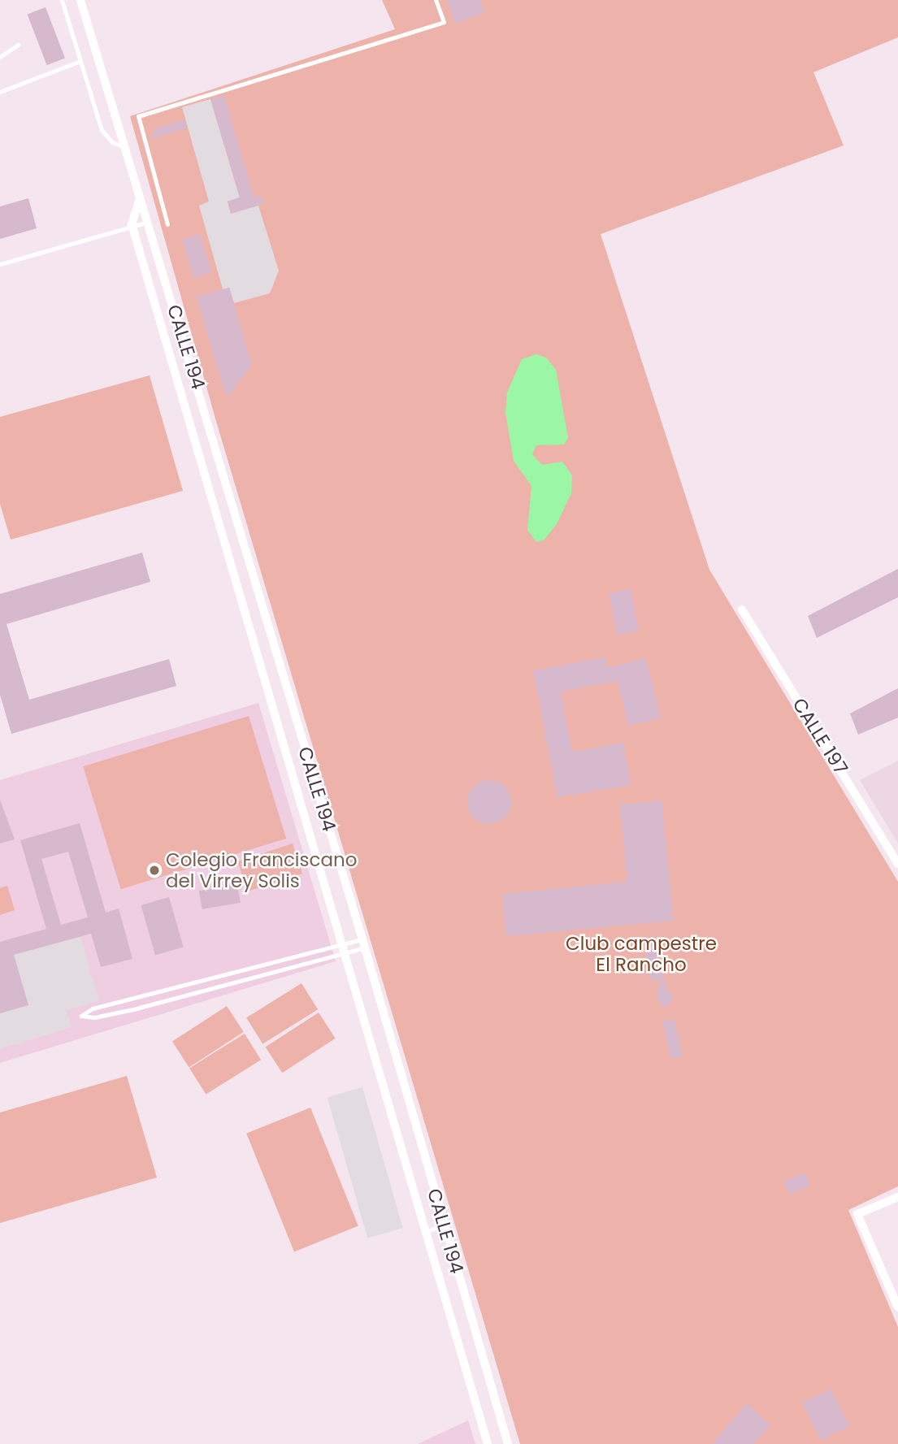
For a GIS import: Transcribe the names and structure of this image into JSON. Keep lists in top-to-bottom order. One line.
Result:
{"streets":{"street":["CALLE 194","CALLE 197"]},"parks":["Club campestre El Rancho"],"places":["Colegio Franciscano del Virrey Solis"]}
